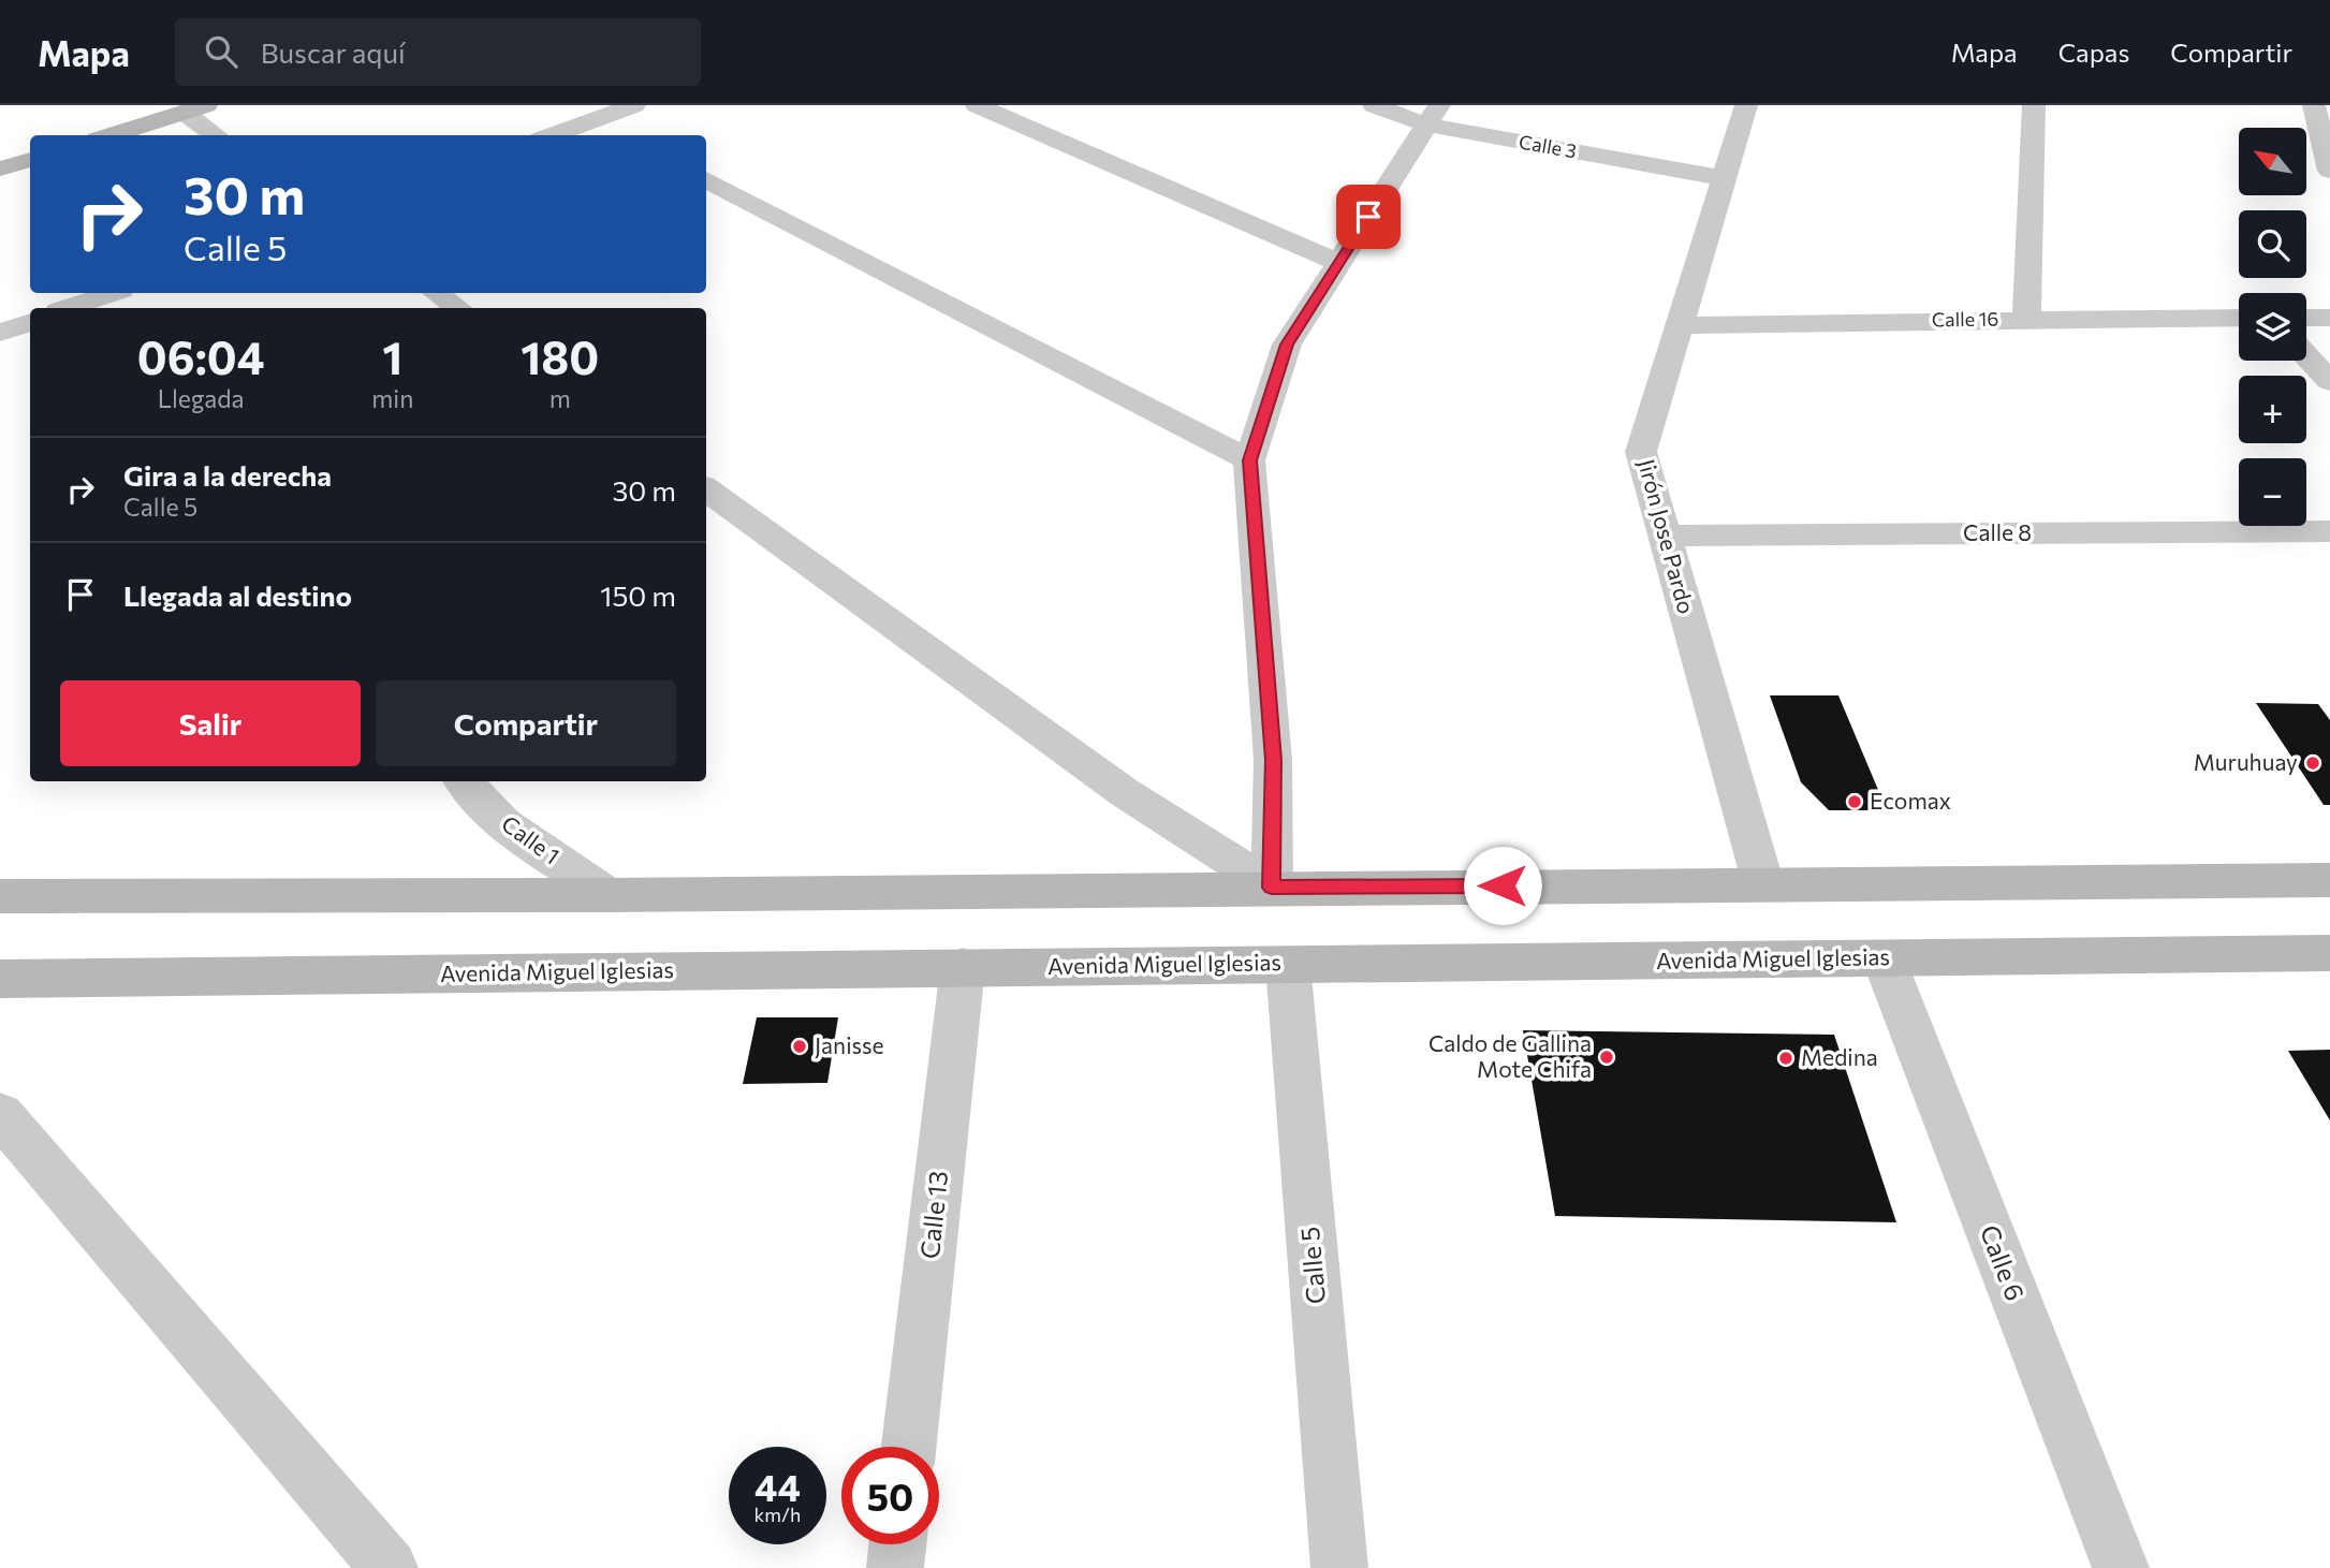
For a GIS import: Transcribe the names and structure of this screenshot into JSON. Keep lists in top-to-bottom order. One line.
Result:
{"streets":{"main road":["Avenida Miguel Iglesias"],"street":["Calle 3","Calle 16","Calle 8","Jirón Jose Pardo","Calle 1","Calle 13","Calle 6","Calle 5"]},"crossings":[["Calle 3","Jirón Jose Pardo"],["Calle 16","Jirón Jose Pardo"],["Calle 8","Jirón Jose Pardo"],["Avenida Miguel Iglesias","Calle 13"],["Avenida Miguel Iglesias","Calle 6"],["Avenida Miguel Iglesias","Calle 5"]],"places":["Muruhuay","Ecomax","Janisse","Caldo de Gallina Mote Chifa","Medina"],"north":"top left","page":{"header":"Mapa","search":"Buscar aquí","nav":["Mapa","Capas","Compartir"],"map_buttons":["+","−"],"turn":["30 m","Calle 5"],"eta":["06:04","Llegada","1","min","180","m"],"list":[{"name":"Gira a la derecha","note":"Calle 5","value":"30 m"},{"name":"Llegada al destino","value":"150 m"}],"buttons":["Salir","Compartir"],"speed":"44 km/h","limit":"50"}}
